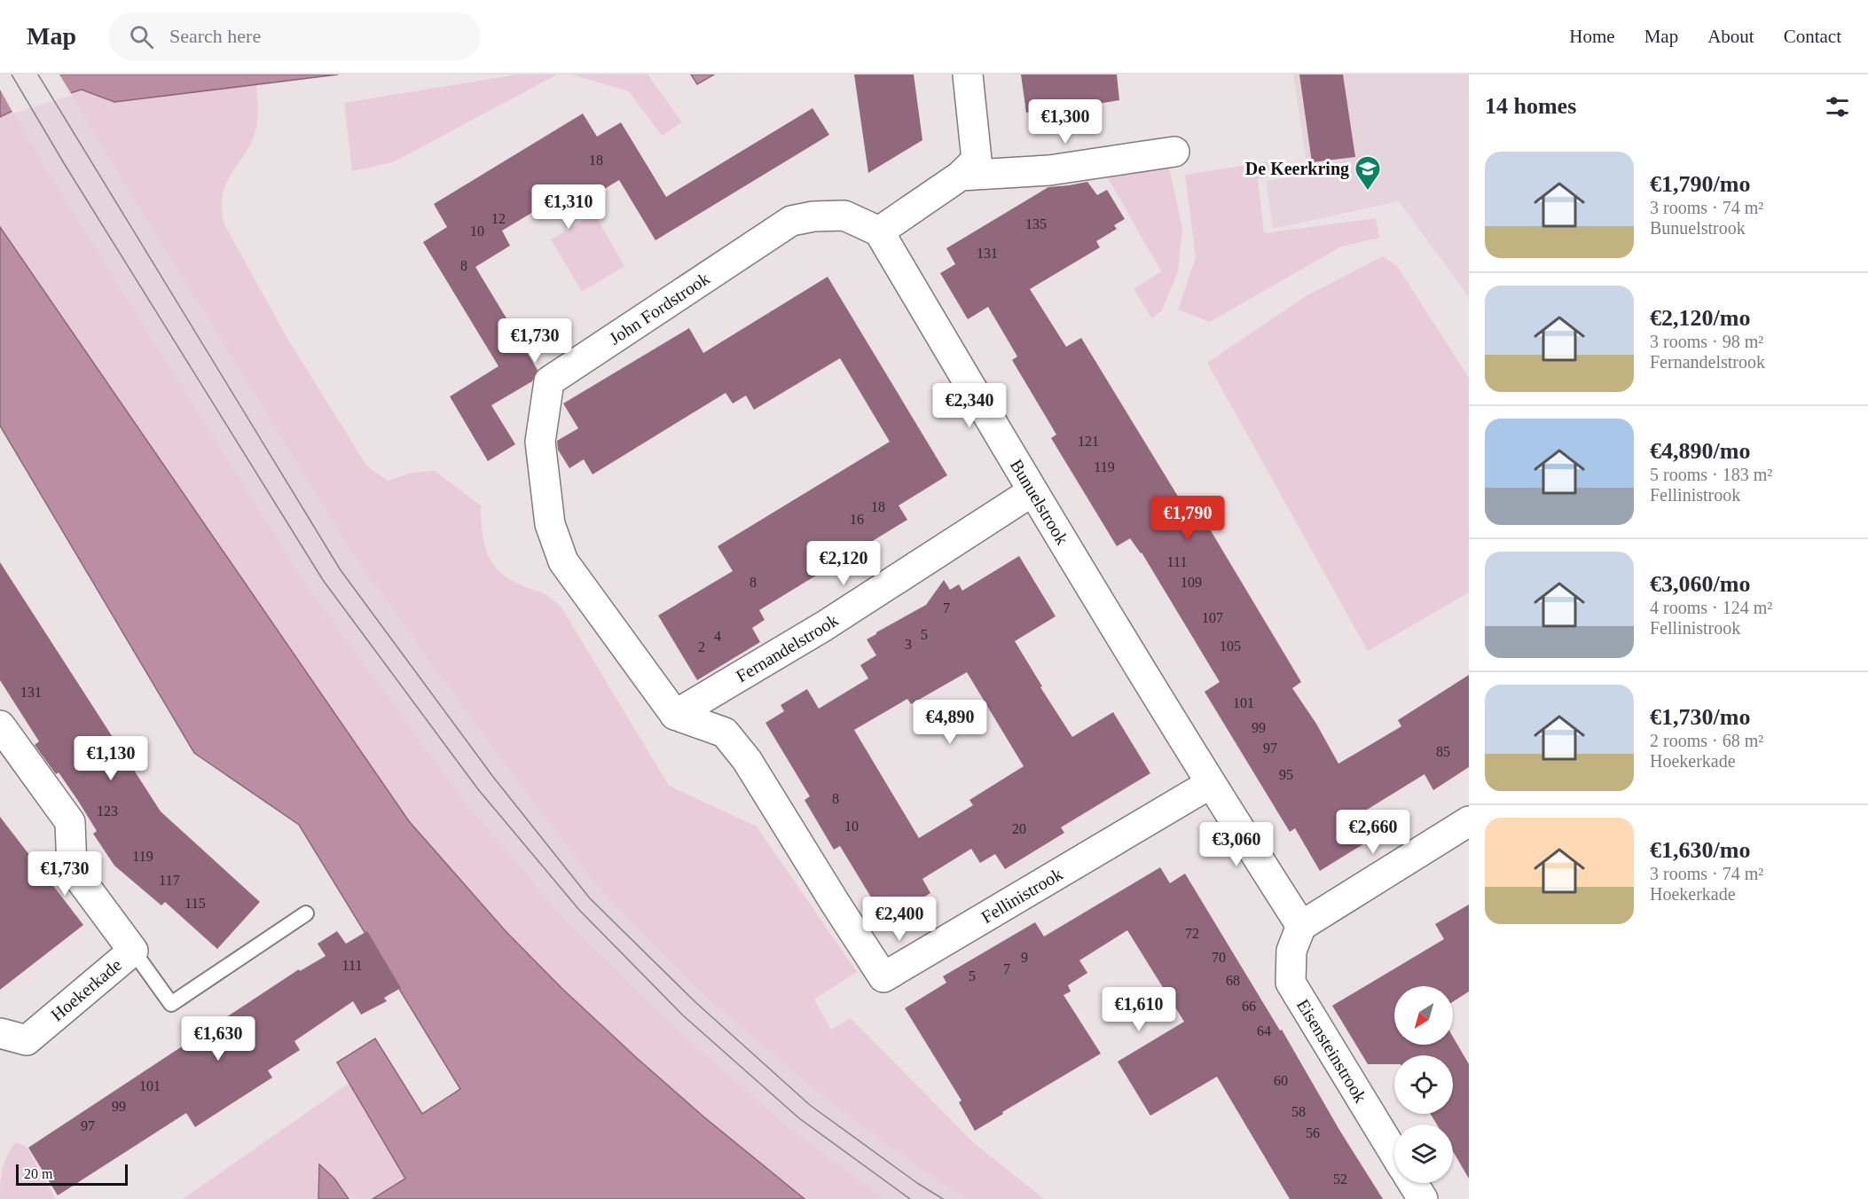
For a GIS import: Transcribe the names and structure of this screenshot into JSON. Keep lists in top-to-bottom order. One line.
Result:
{"streets":{"street":["John Fordstrook","Bunuelstrook","Fernandelstrook","Fellinistrook","Hoekerkade","Eisensteinstrook"]},"crossings":[["John Fordstrook","Bunuelstrook"],["John Fordstrook","Fernandelstrook"],["John Fordstrook","Fellinistrook"],["Bunuelstrook","Fernandelstrook"],["Bunuelstrook","Fellinistrook"],["Bunuelstrook","Eisensteinstrook"],["Fernandelstrook","Fellinistrook"]],"places":{"school or university":["De Keerkring"]},"house_numbers":["18","12","135","10","131","8","121","119","18","16","111","8","109","7","107","5","4","3","105","2","131","101","99","97","85","95","8","123","10","20","119","117","115","72","9","70","111","7","5","68","66","64","60","101","99","58","97","56","52"],"scale_bar":"20 m","north":"bottom left","page":{"header":"Map","search":"Search here","nav":["Home","Map","About","Contact"],"heading":"14 homes","price":["€1,300","€1,310","€1,730","€2,340","€1,790","€2,120","€4,890","€1,130","€2,660","€3,060","€1,730","€2,400","€1,610","€1,630"],"list":[{"name":"€1,790/mo","note":"3 rooms · 74 m² · Bunuelstrook"},{"name":"€2,120/mo","note":"3 rooms · 98 m² · Fernandelstrook"},{"name":"€4,890/mo","note":"5 rooms · 183 m² · Fellinistrook"},{"name":"€3,060/mo","note":"4 rooms · 124 m² · Fellinistrook"},{"name":"€1,730/mo","note":"2 rooms · 68 m² · Hoekerkade"},{"name":"€1,630/mo","note":"3 rooms · 74 m² · Hoekerkade"}],"scale":"20 m"}}
